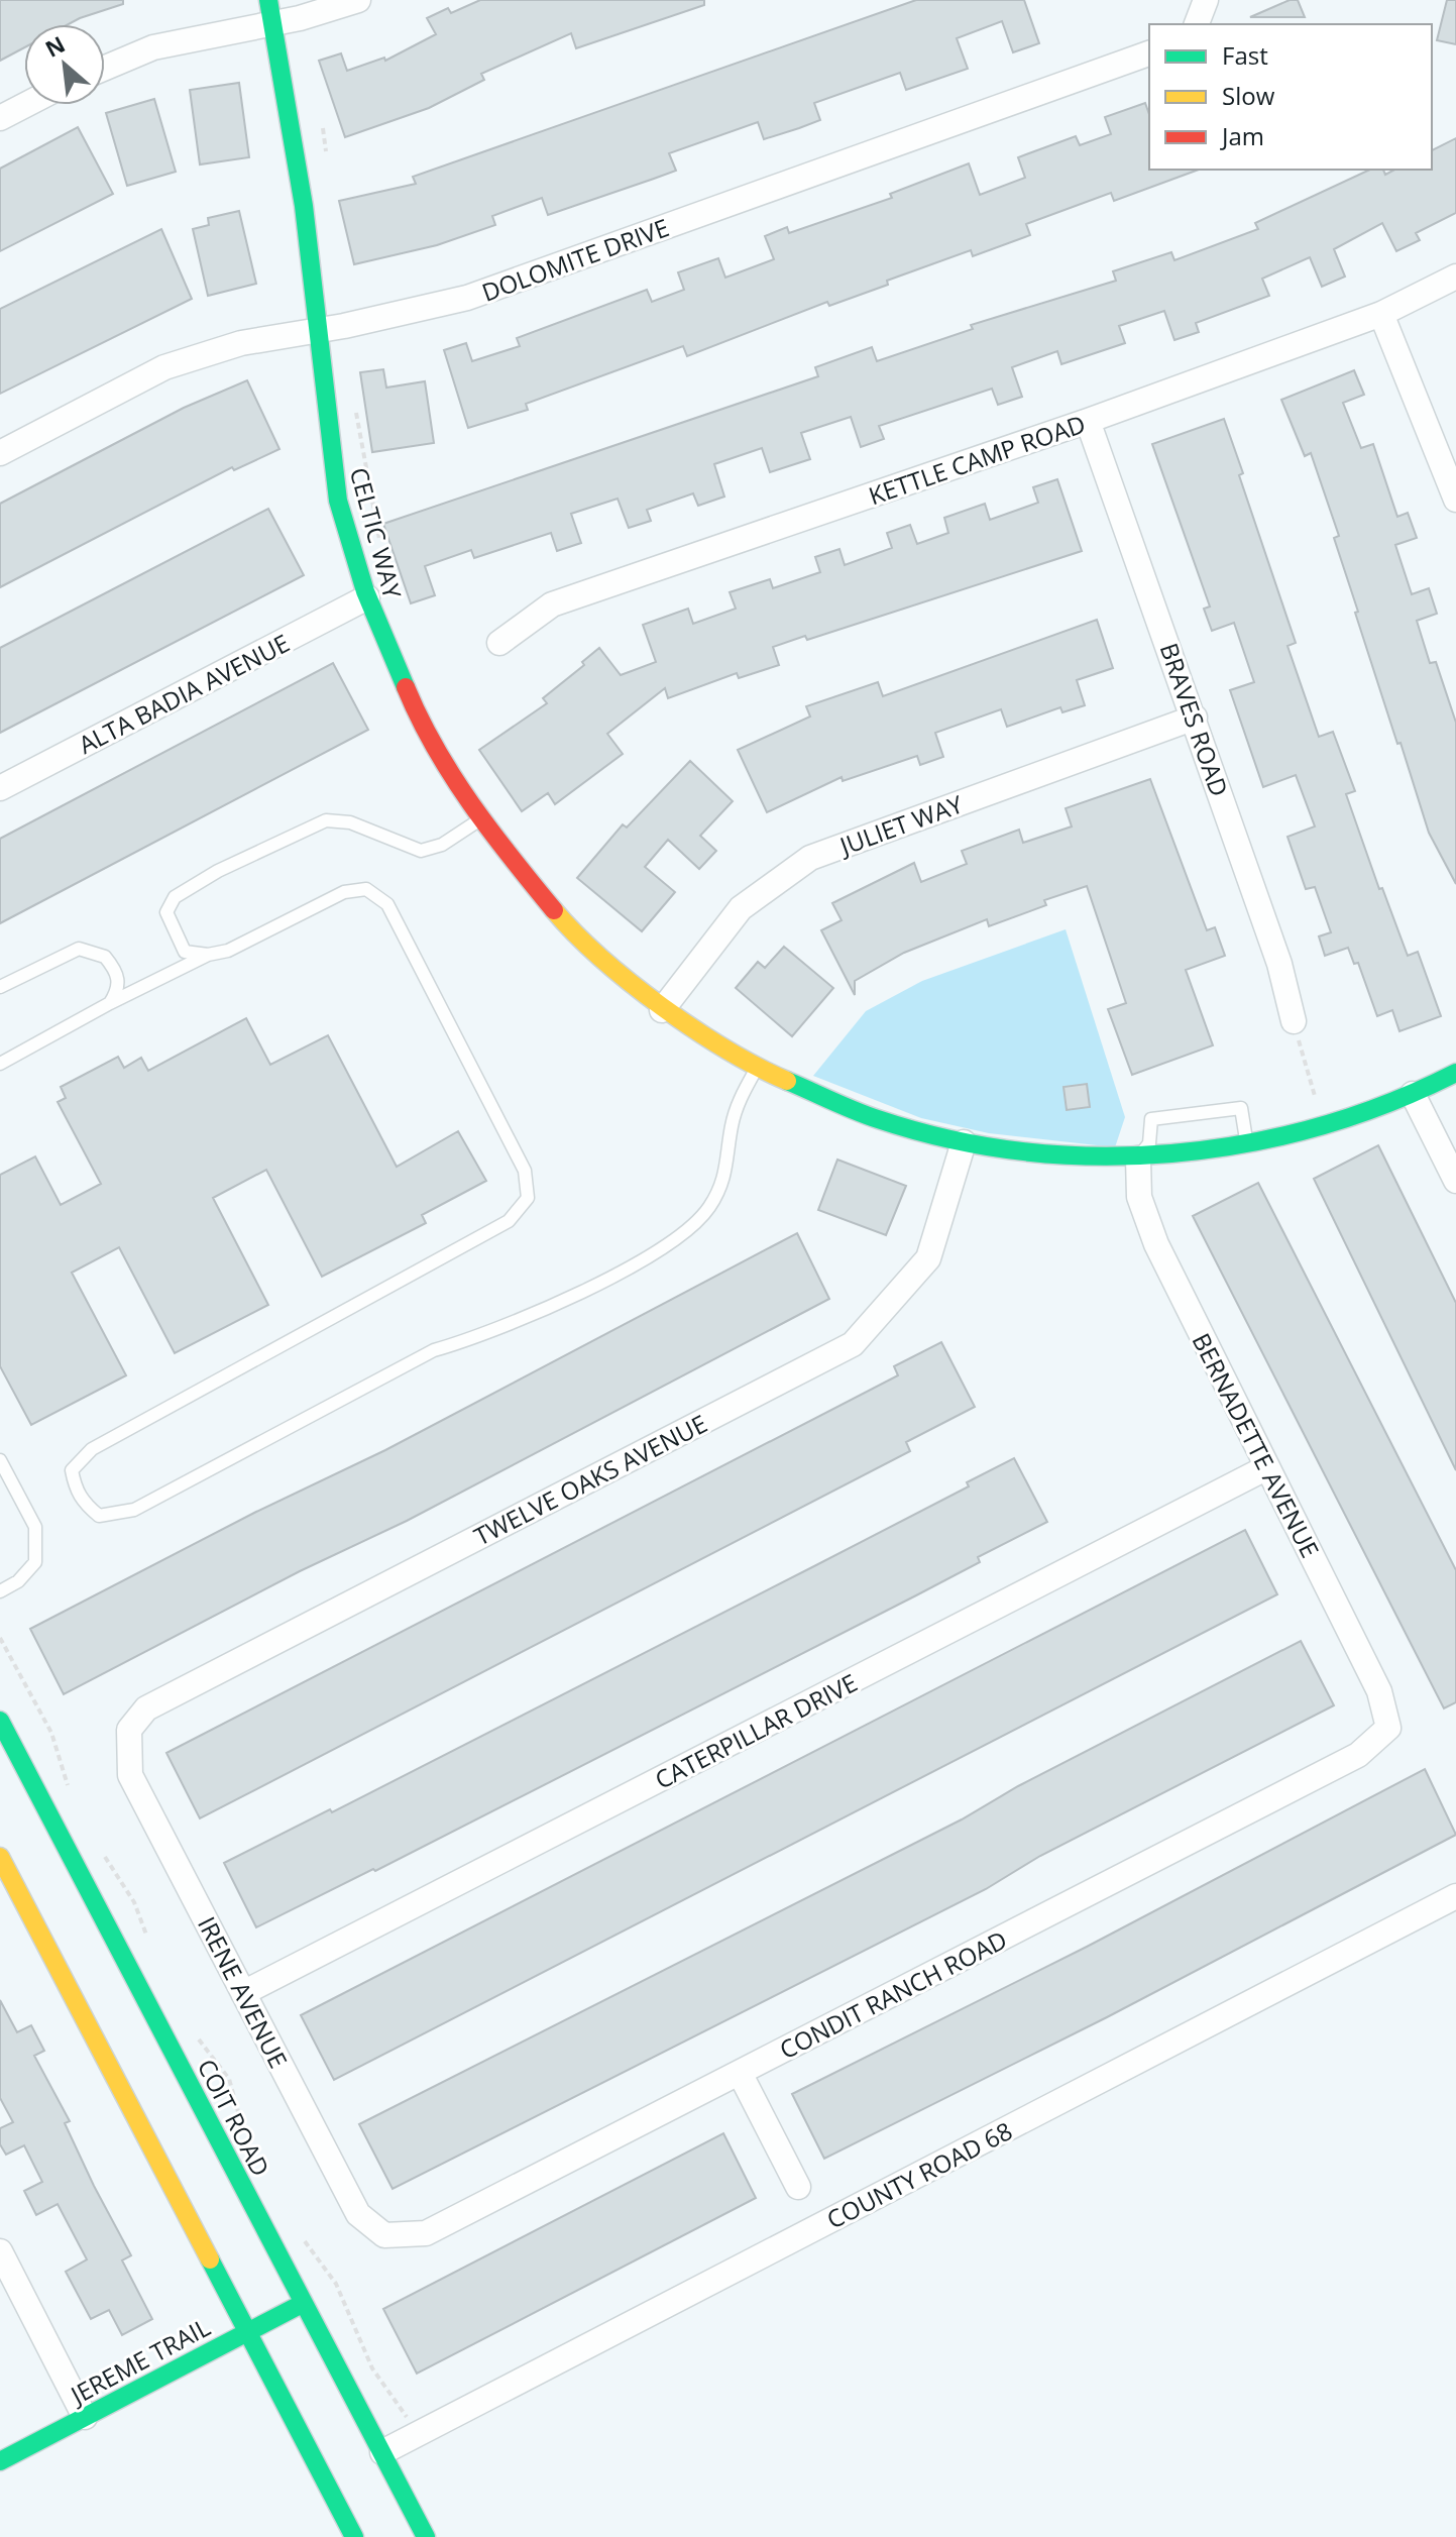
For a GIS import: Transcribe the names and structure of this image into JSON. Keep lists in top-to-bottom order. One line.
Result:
{"streets":{"street":["DOLOMITE DRIVE","KETTLE CAMP ROAD","CELTIC WAY","ALTA BADIA AVENUE","BRAVES ROAD","JULIET WAY","BERNADETTE AVENUE","TWELVE OAKS AVENUE","CATERPILLAR DRIVE","IRENE AVENUE","CONDIT RANCH ROAD","COIT ROAD","COUNTY ROAD 68","JEREME TRAIL"]},"crossings":[["DOLOMITE DRIVE","CELTIC WAY"],["KETTLE CAMP ROAD","BRAVES ROAD"],["CELTIC WAY","ALTA BADIA AVENUE"],["CELTIC WAY","JULIET WAY"],["CELTIC WAY","BERNADETTE AVENUE"],["CELTIC WAY","TWELVE OAKS AVENUE"],["BRAVES ROAD","JULIET WAY"],["BERNADETTE AVENUE","CATERPILLAR DRIVE"],["BERNADETTE AVENUE","CONDIT RANCH ROAD"],["TWELVE OAKS AVENUE","IRENE AVENUE"],["CATERPILLAR DRIVE","IRENE AVENUE"],["IRENE AVENUE","CONDIT RANCH ROAD"],["COIT ROAD","COUNTY ROAD 68"],["COIT ROAD","JEREME TRAIL"]],"legend":["Fast","Slow","Jam"],"north":"top left"}
